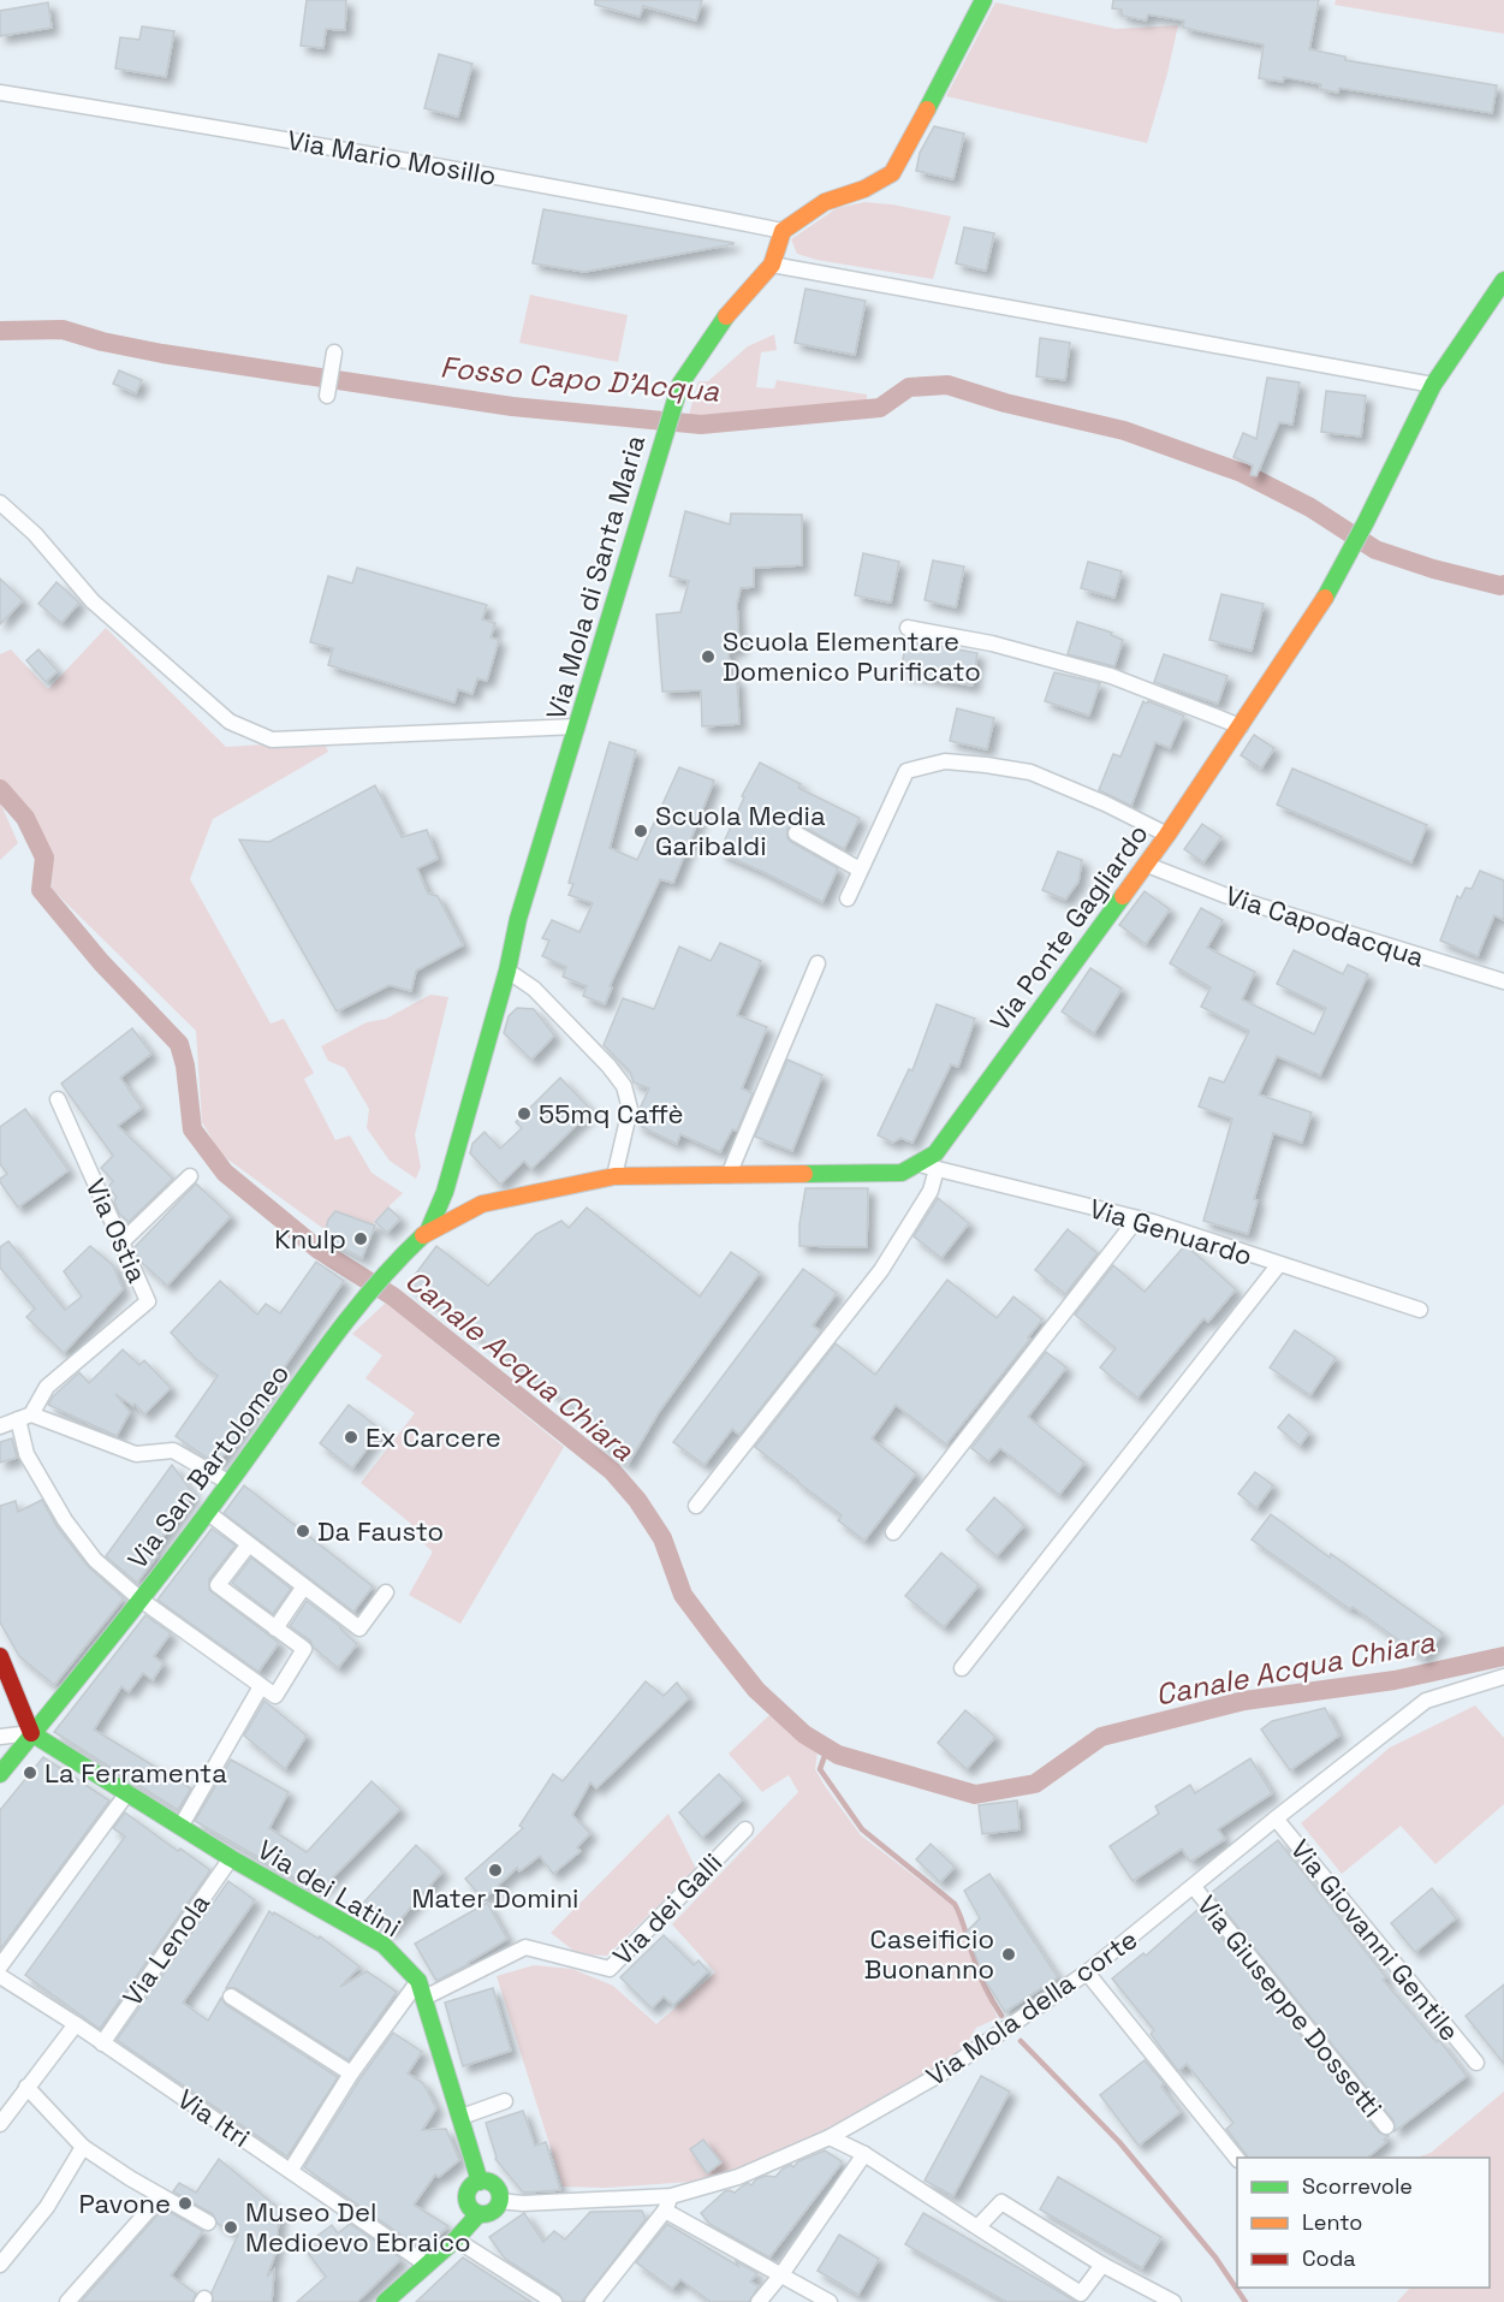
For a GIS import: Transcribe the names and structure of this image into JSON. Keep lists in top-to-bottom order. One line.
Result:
{"streets":{"street":["Via Mario Mosillo","Via Mola di Santa Maria","Via Capodacqua","Via Ponte Gagliardo","Via Ostia","Via Genuardo","Via San Bartolomeo","Via dei Latini","Via dei Galli","Via Giovanni Gentile","Via Lenola","Via Giuseppe Dossetti","Via Mola della corte","Via Itri"]},"crossings":[["Via Mario Mosillo","Via Mola di Santa Maria"],["Via Mola di Santa Maria","Via Ponte Gagliardo"],["Via Mola di Santa Maria","Via San Bartolomeo"],["Via Capodacqua","Via Ponte Gagliardo"],["Via Ponte Gagliardo","Via Genuardo"],["Via Ponte Gagliardo","Via San Bartolomeo"],["Via San Bartolomeo","Via dei Latini"],["Via dei Latini","Via dei Galli"],["Via dei Latini","Via Lenola"],["Via dei Latini","Via Mola della corte"],["Via Giovanni Gentile","Via Mola della corte"],["Via Lenola","Via Itri"],["Via Giuseppe Dossetti","Via Mola della corte"]],"water":["Fosso Capo D'Acqua","Canale Acqua Chiara"],"places":["Scuola Elementare Domenico Purificato","Scuola Media Garibaldi","55mq Caffè","Knulp","Ex Carcere","Da Fausto","La Ferramenta","Mater Domini","Caseificio Buonanno","Pavone","Museo Del Medioevo Ebraico"],"legend":["Scorrevole","Lento","Coda"]}
